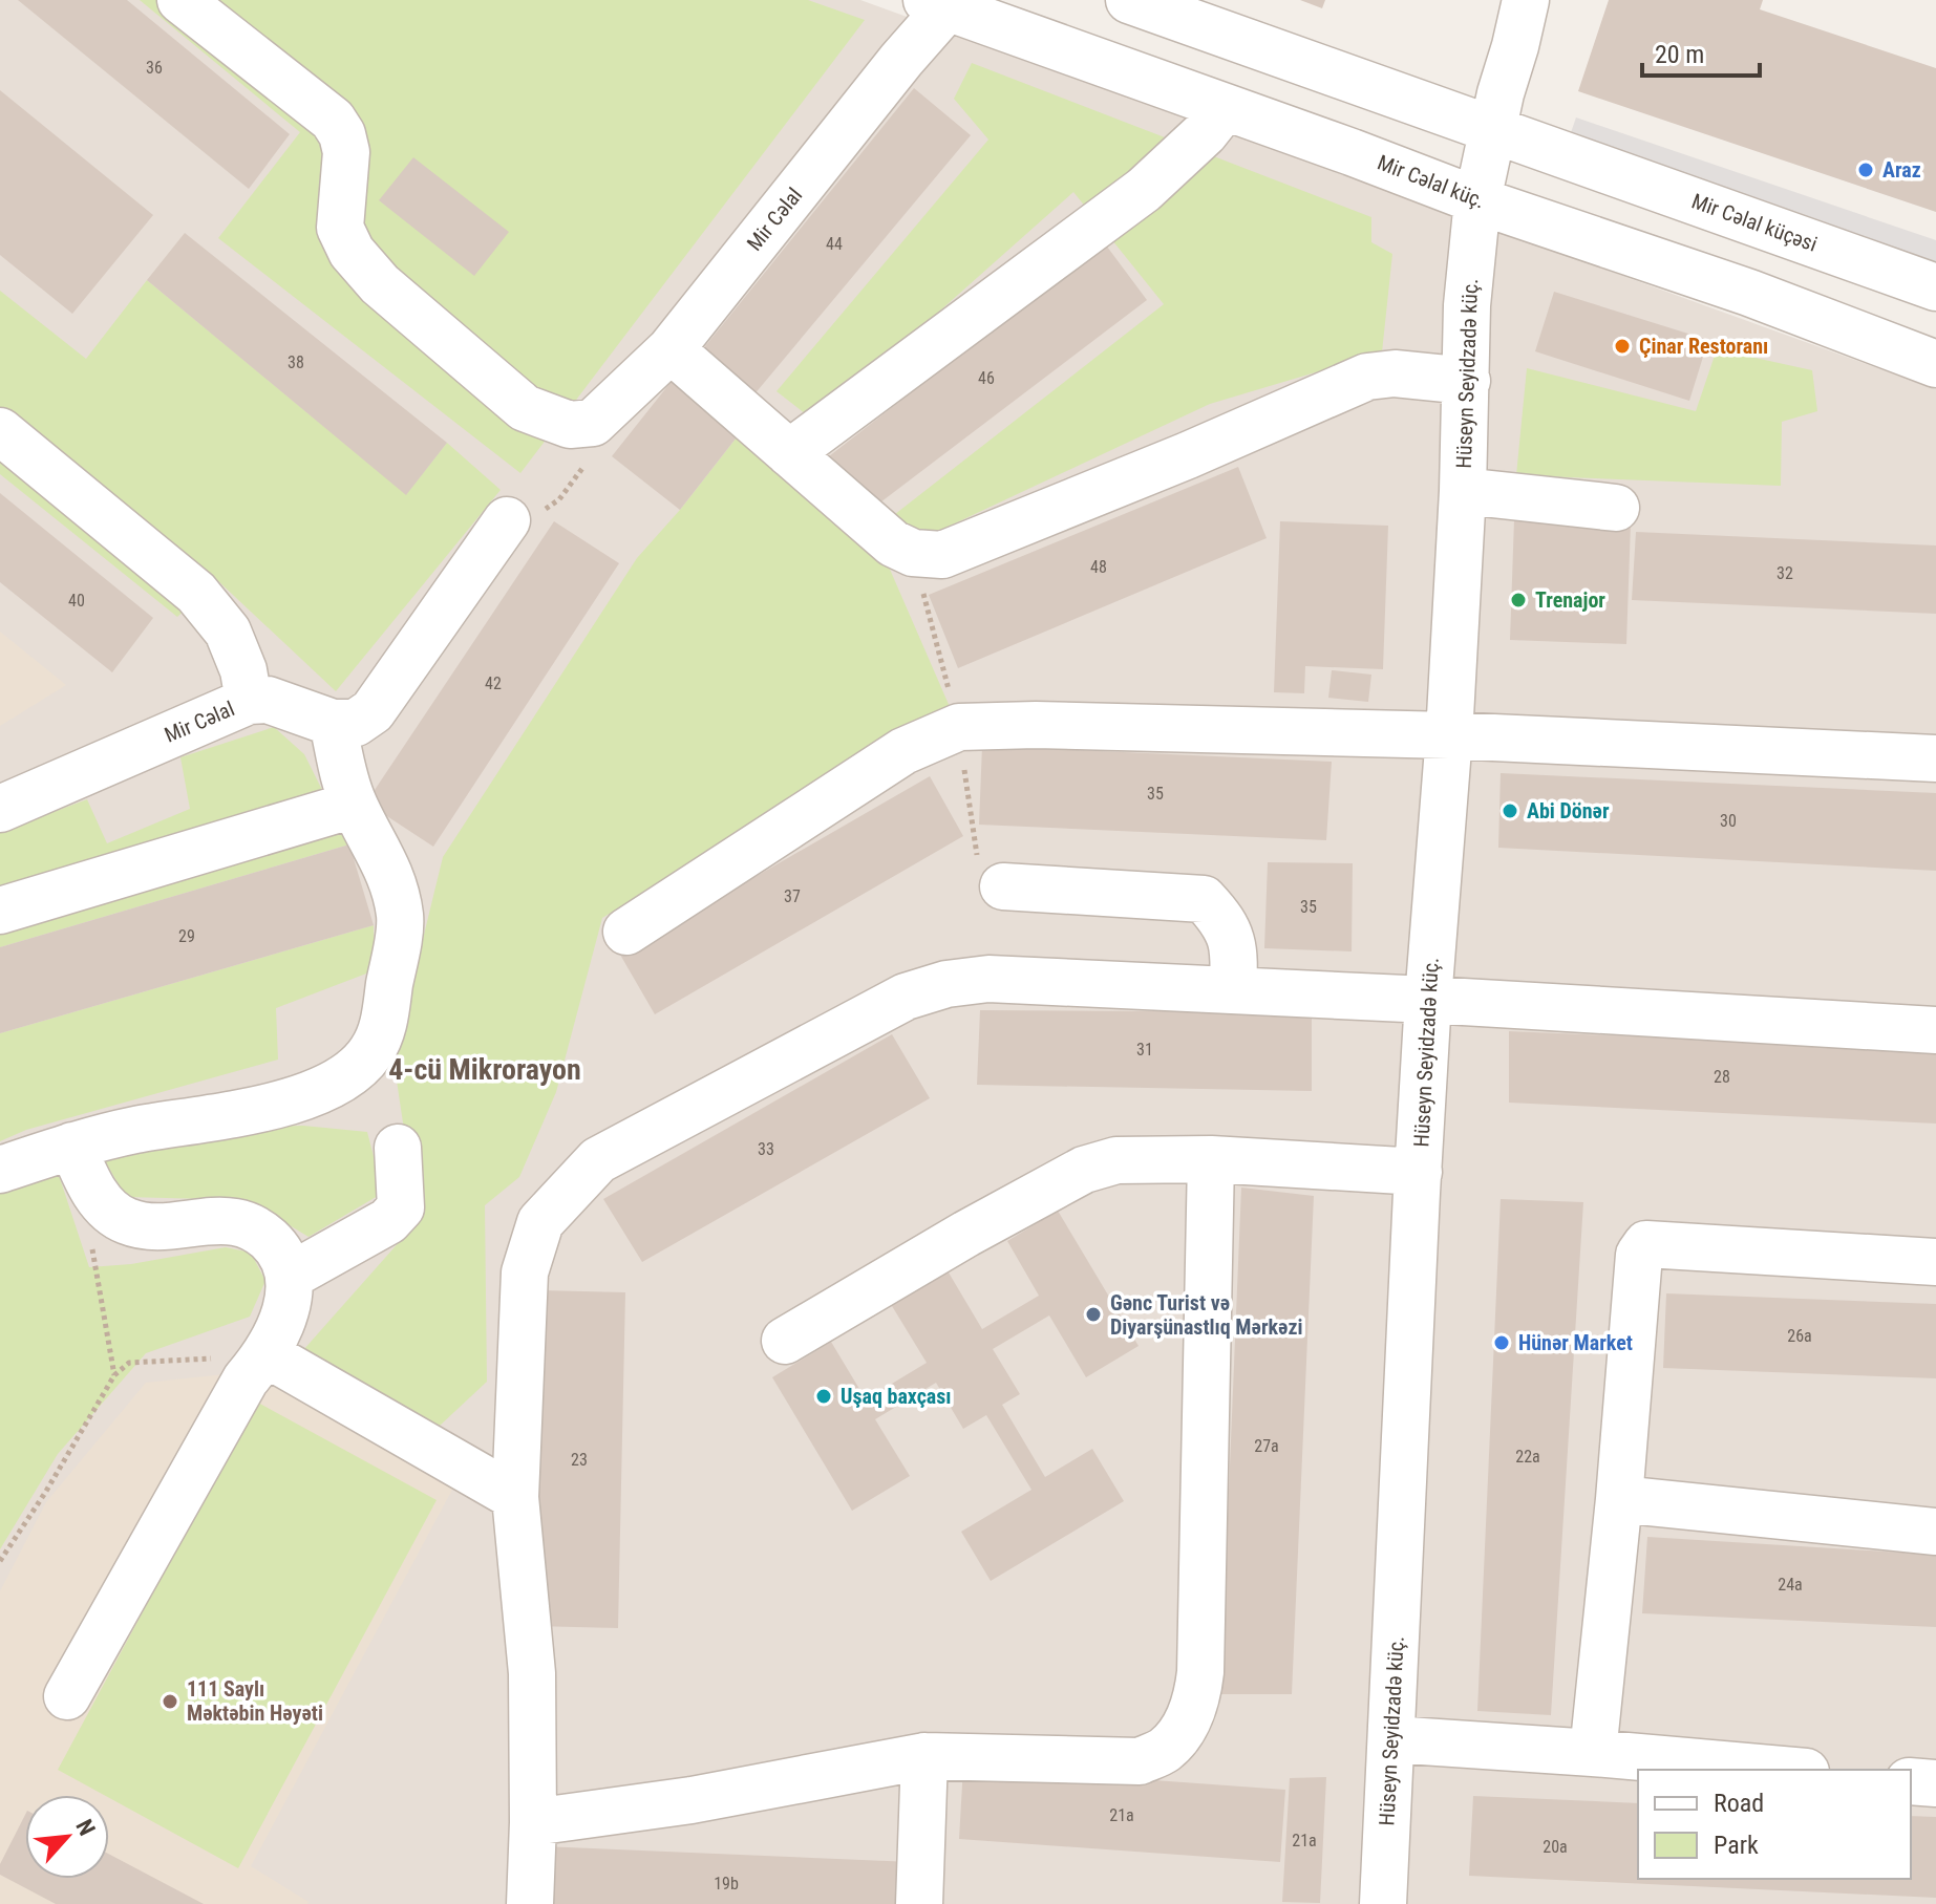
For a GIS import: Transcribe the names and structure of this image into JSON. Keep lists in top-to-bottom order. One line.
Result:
{"streets":{"street":["Mir Cəlal küç.","Mir Cəlal","Mir Cəlal küçəsi","Hüseyn Seyidzadə küç."]},"crossings":[["Mir Cəlal küç.","Mir Cəlal"],["Mir Cəlal küç.","Hüseyn Seyidzadə küç."],["Mir Cəlal küçəsi","Hüseyn Seyidzadə küç."]],"districts":["4-cü Mikrorayon"],"places":["Araz","Çinar Restoranı","Trenajor","Abi Dönər","Gənc Turist və Diyarşünastlıq Mərkəzi","Hünər Market","Uşaq baxçası","111 Saylı Məktəbin Həyəti"],"house_numbers":["36","44","38","46","48","32","40","42","35","30","37","35","29","31","28","33","26a","27a","22a","23","24a","21a","21a","20a","19b"],"legend":["Road","Park"],"scale_bar":"20 m","north":"top right"}
